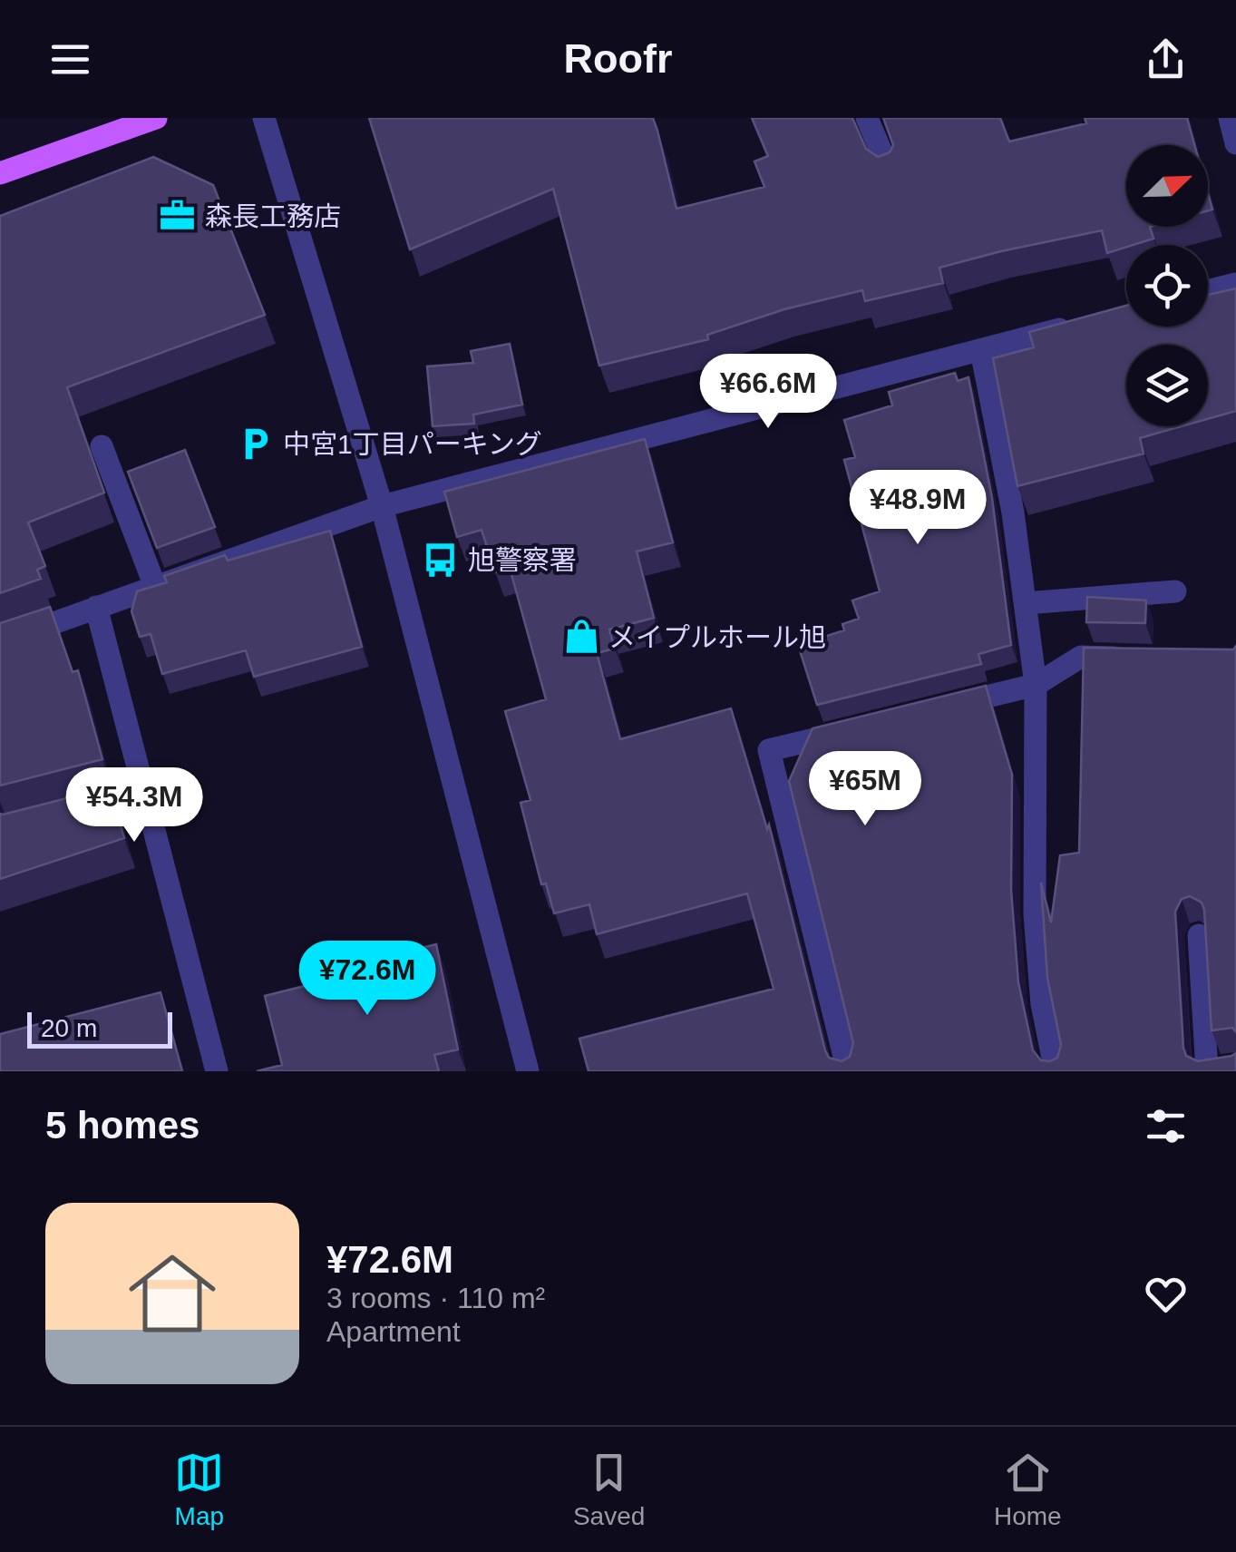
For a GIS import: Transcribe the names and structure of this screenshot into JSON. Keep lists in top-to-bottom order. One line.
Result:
{"places":{"office":["森長工務店"],"parking":["中宮1丁目パーキング"],"bus stop":["旭警察署"],"shop":["メイプルホール旭"]},"scale_bar":"20 m","north":"top right","page":{"header":"Roofr","price":["¥66.6M","¥48.9M","¥65M","¥54.3M","¥72.6M"],"scale":"20 m","heading":"5 homes","list":[{"name":"¥72.6M","note":"3 rooms · 110 m² · Apartment"}],"tabs":["Map","Saved","Home"]}}
